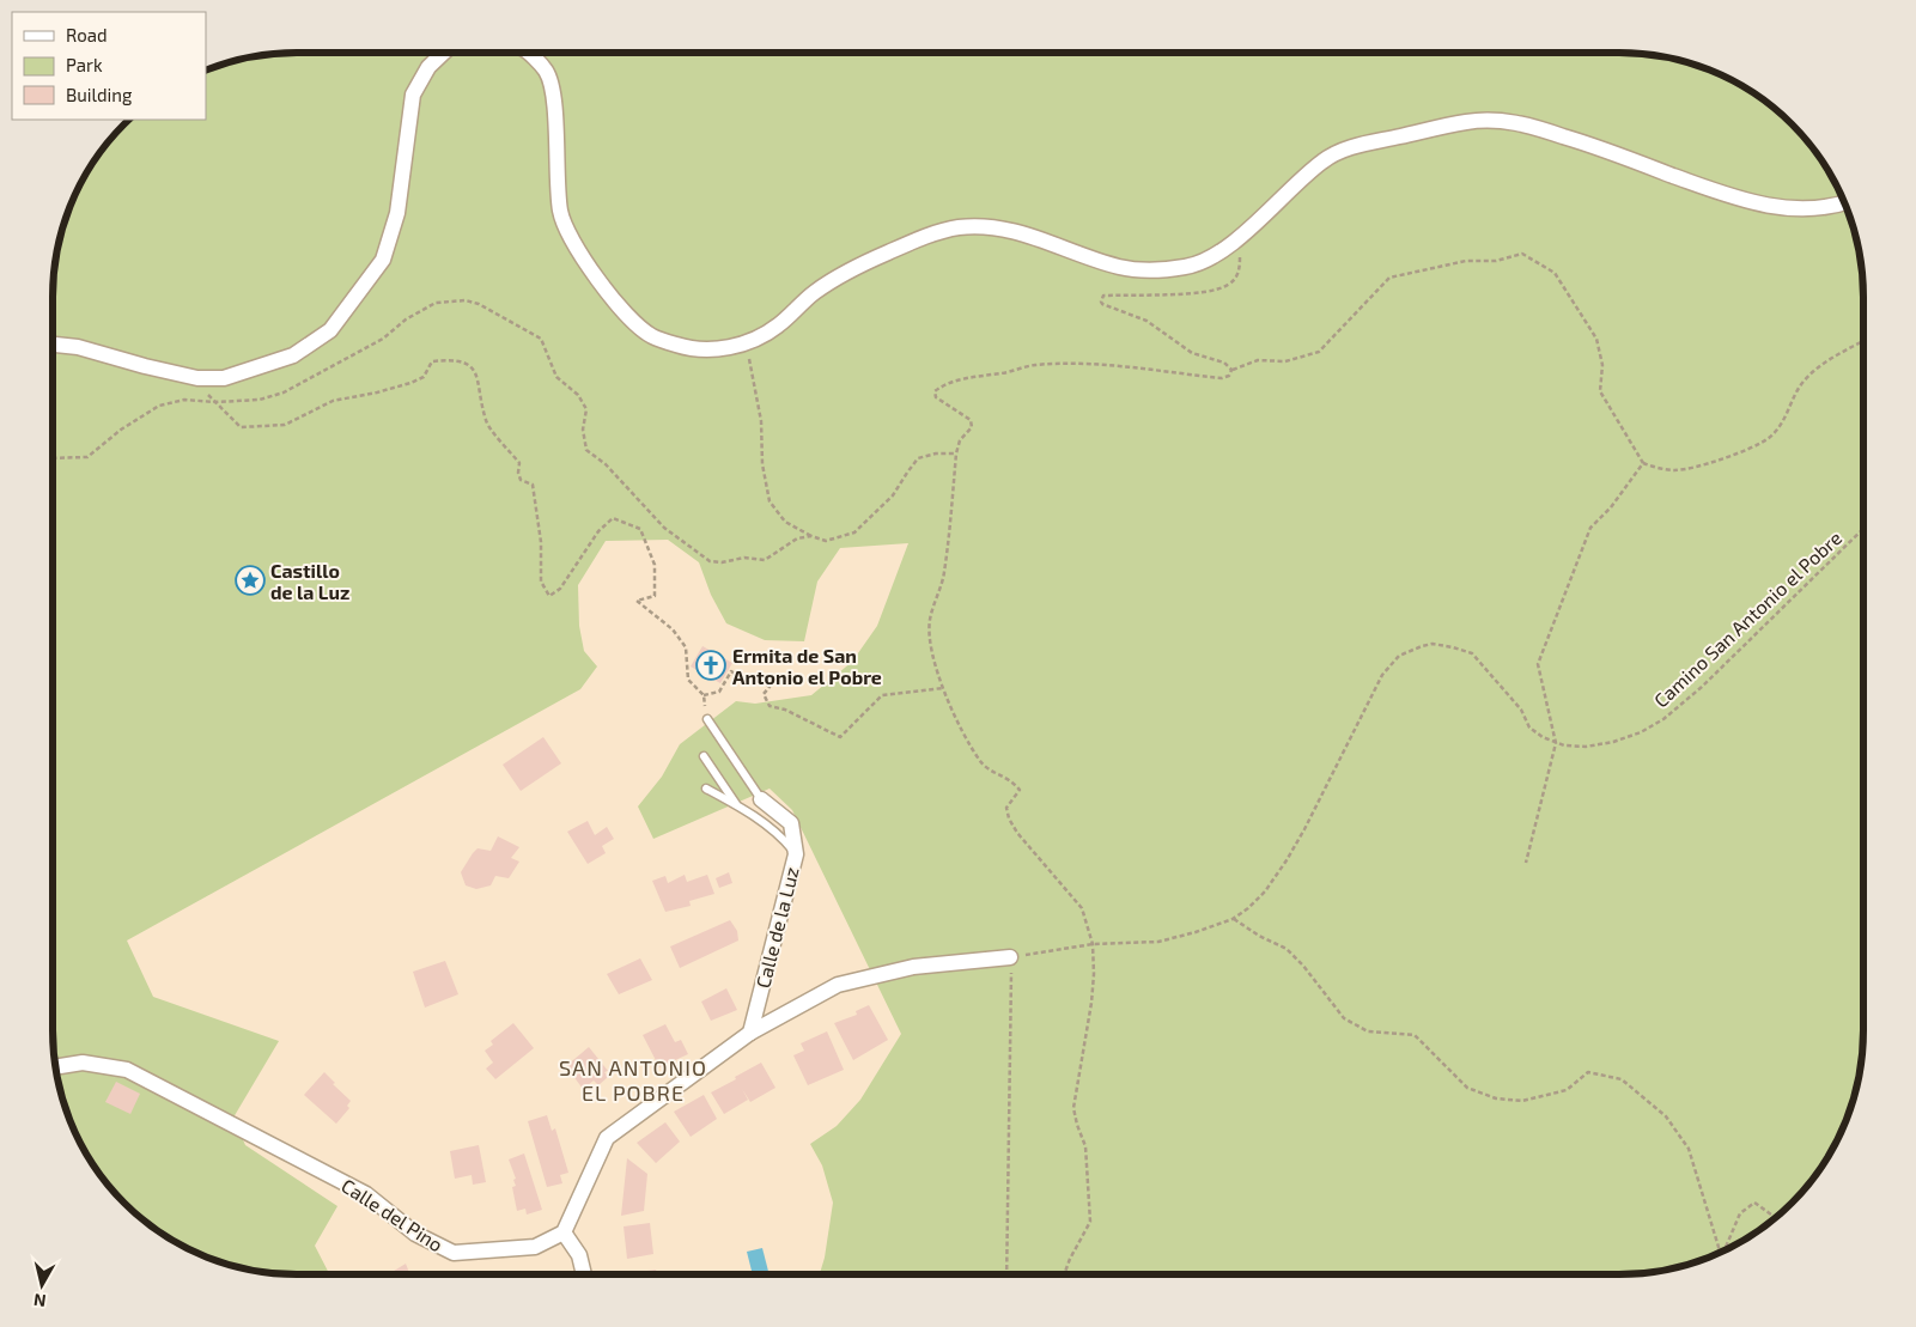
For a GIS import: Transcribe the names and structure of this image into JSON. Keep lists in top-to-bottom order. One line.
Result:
{"streets":{"street":["Calle de la Luz","Calle del Pino"],"path":["Camino San Antonio el Pobre"]},"districts":["SAN ANTONIO EL POBRE"],"places":{"place":["Castillo de la Luz"],"church":["Ermita de San Antonio el Pobre"]},"legend":["Road","Park","Building"],"north":"bottom"}
